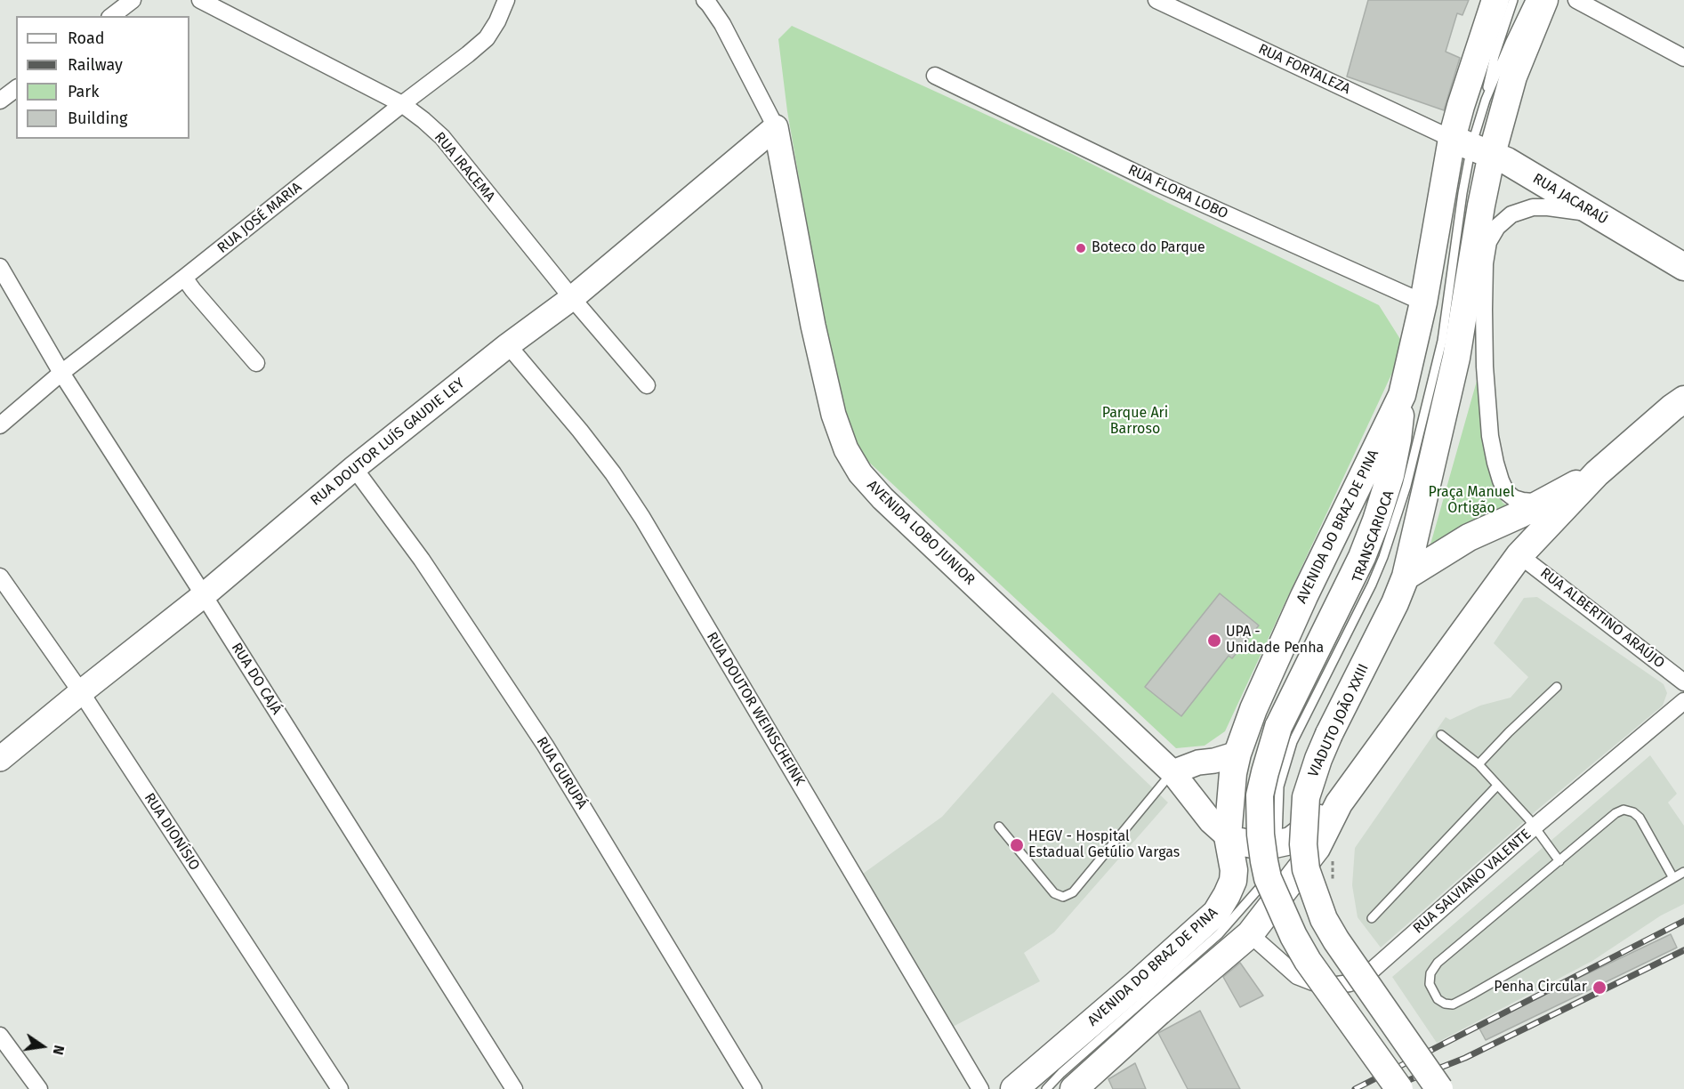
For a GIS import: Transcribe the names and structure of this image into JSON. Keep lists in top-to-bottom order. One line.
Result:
{"streets":{"main road":["RUA JACARAÚ","AVENIDA DO BRAZ DE PINA","VIADUTO JOÃO XXIII"],"street":["RUA FORTALEZA","RUA IRACEMA","RUA FLORA LOBO","RUA JOSÉ MARIA","RUA DOUTOR LUÍS GAUDIE LEY","AVENIDA LOBO JUNIOR","RUA ALBERTINO ARAÚJO","RUA DO CAJÁ","RUA DOUTOR WEINSCHEINK","RUA GURUPÁ","RUA DIONÍSIO","RUA SALVIANO VALENTE"],"lane":["TRANSCARIOCA"]},"crossings":[["RUA FORTALEZA","RUA JACARAÚ"],["RUA FORTALEZA","AVENIDA DO BRAZ DE PINA"],["RUA FORTALEZA","TRANSCARIOCA"],["RUA IRACEMA","RUA JOSÉ MARIA"],["RUA IRACEMA","RUA DOUTOR LUÍS GAUDIE LEY"],["RUA FLORA LOBO","AVENIDA DO BRAZ DE PINA"],["RUA JACARAÚ","AVENIDA DO BRAZ DE PINA"],["RUA JACARAÚ","TRANSCARIOCA"],["RUA JOSÉ MARIA","RUA DO CAJÁ"],["RUA DOUTOR LUÍS GAUDIE LEY","AVENIDA LOBO JUNIOR"],["RUA DOUTOR LUÍS GAUDIE LEY","RUA DO CAJÁ"],["RUA DOUTOR LUÍS GAUDIE LEY","RUA DOUTOR WEINSCHEINK"],["RUA DOUTOR LUÍS GAUDIE LEY","RUA GURUPÁ"],["RUA DOUTOR LUÍS GAUDIE LEY","RUA DIONÍSIO"],["AVENIDA DO BRAZ DE PINA","AVENIDA LOBO JUNIOR"],["AVENIDA DO BRAZ DE PINA","TRANSCARIOCA"]],"parks":["Parque Ari Barroso","Praça Manuel Ortigão"],"places":["Boteco do Parque","UPA - Unidade Penha","HEGV - Hospital Estadual Getúlio Vargas","Penha Circular"],"legend":["Road","Railway","Park","Building"],"north":"right"}
